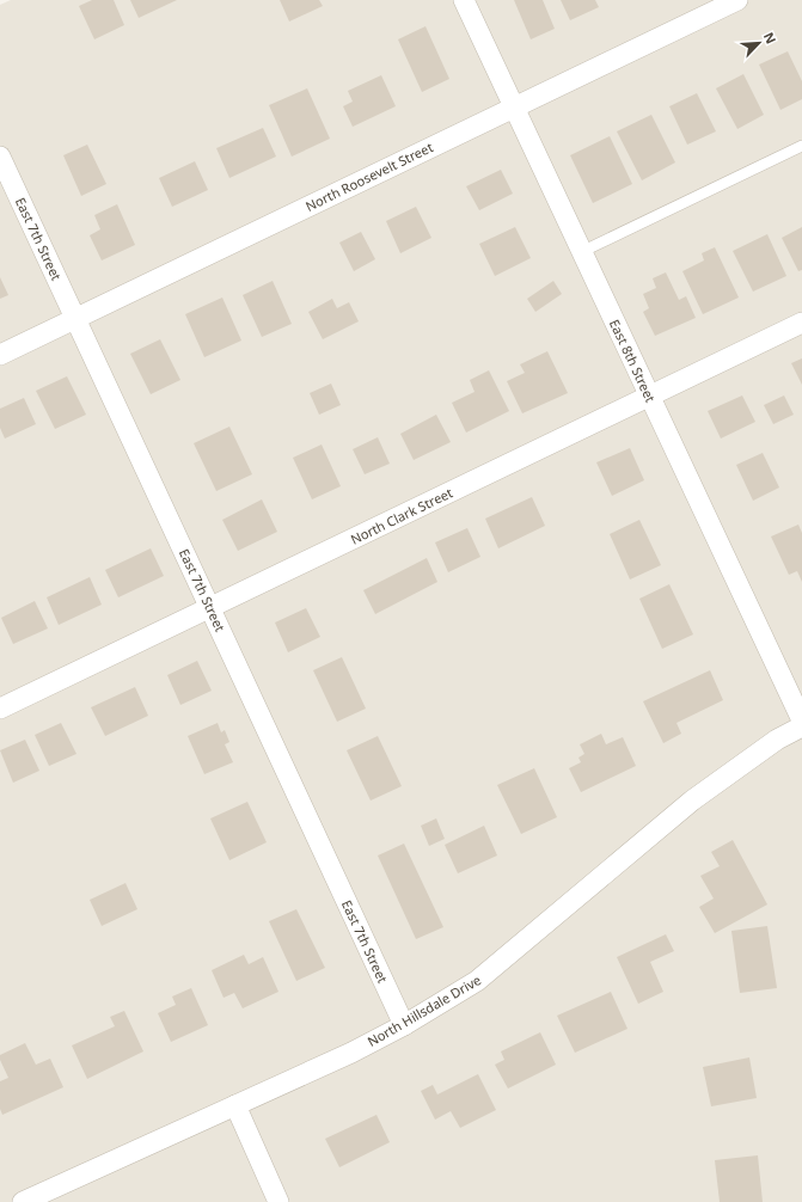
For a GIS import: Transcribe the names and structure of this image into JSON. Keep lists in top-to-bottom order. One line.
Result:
{"streets":{"street":["North Roosevelt Street","East 7th Street","East 8th Street","North Clark Street","North Hillsdale Drive"]},"crossings":[["North Roosevelt Street","East 7th Street"],["North Roosevelt Street","East 8th Street"],["East 7th Street","North Clark Street"],["East 7th Street","North Hillsdale Drive"],["East 8th Street","North Clark Street"]],"north":"top right"}
